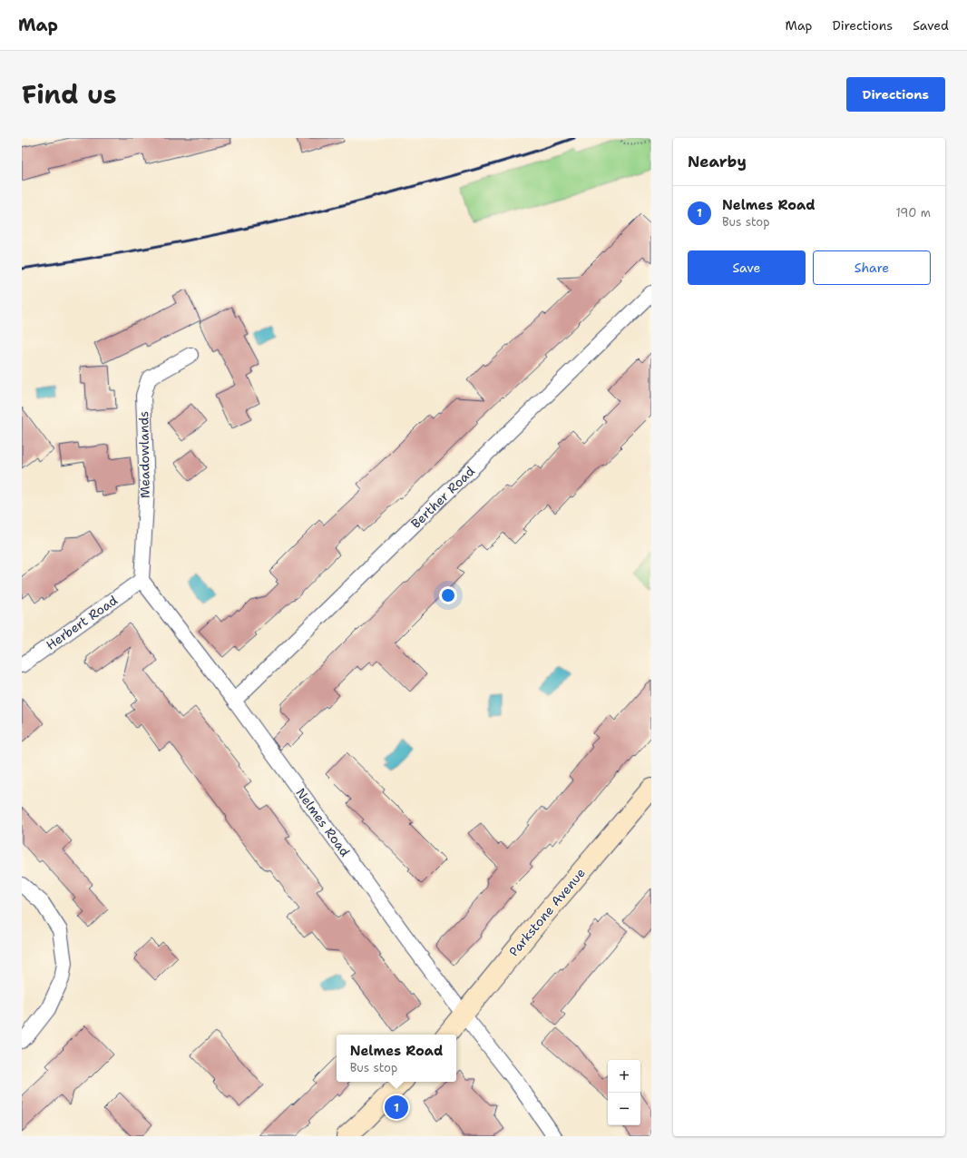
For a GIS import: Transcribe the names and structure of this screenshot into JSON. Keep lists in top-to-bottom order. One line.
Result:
{"streets":{"street":["Meadowlands","Berther Road","Herbert Road","Nelmes Road","Parkstone Avenue"]},"crossings":[["Meadowlands","Herbert Road"],["Meadowlands","Nelmes Road"],["Berther Road","Nelmes Road"],["Herbert Road","Nelmes Road"],["Nelmes Road","Parkstone Avenue"]],"page":{"header":"Map","nav":["Map","Directions","Saved"],"title":"Find us","buttons":["Directions",["Save","Share"]],"heading":"Nearby","list":[{"mark":"1","name":"Nelmes Road","note":"Bus stop","value":"190 m"}],"popup":["Nelmes Road","Bus stop"],"map_buttons":["+","−"],"pins":"1"}}
